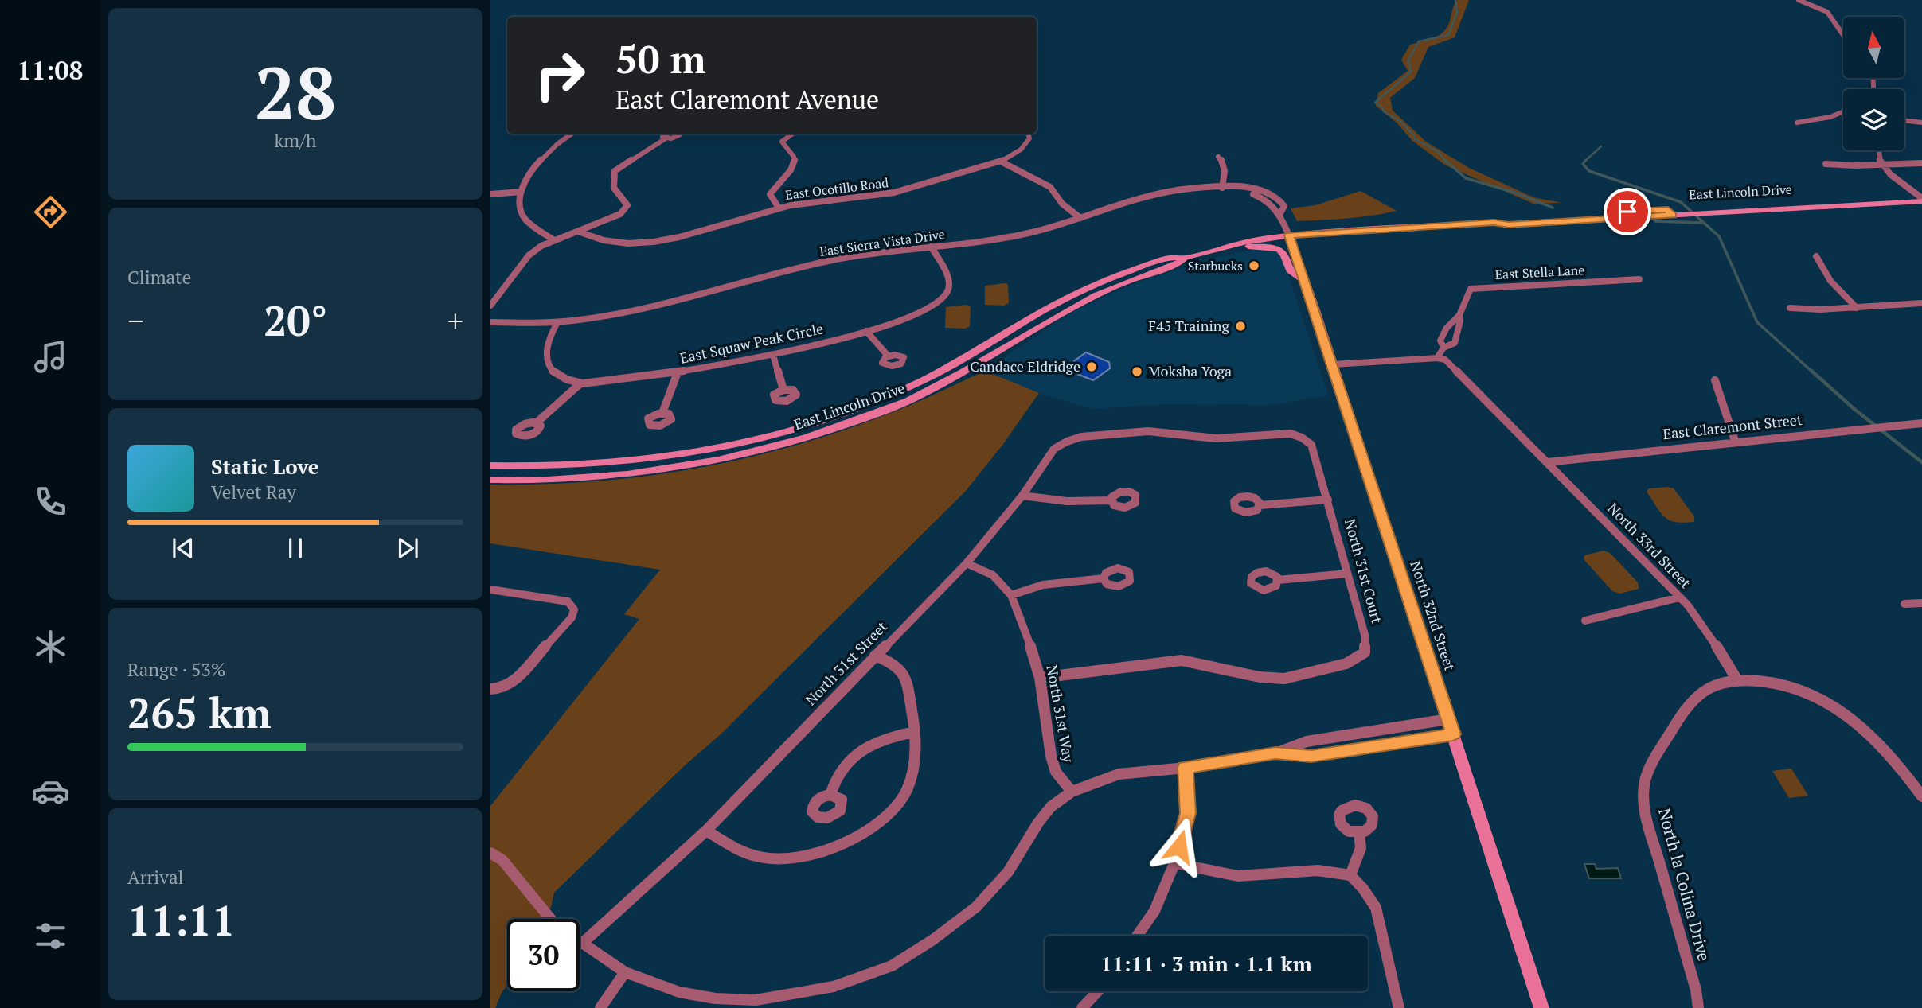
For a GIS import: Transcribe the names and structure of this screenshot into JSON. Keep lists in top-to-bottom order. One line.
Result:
{"streets":{"main road":["East Lincoln Drive","North 32nd Street"],"street":["East Ocotillo Road","East Sierra Vista Drive","East Stella Lane","East Squaw Peak Circle","East Claremont Street","North 33rd Street","North 31st Court","North 31st Street","North 31st Way","North la Colina Drive"]},"crossings":[["East Lincoln Drive","North 32nd Street"],["East Sierra Vista Drive","East Squaw Peak Circle"],["East Stella Lane","North 33rd Street"],["East Claremont Street","North 33rd Street"],["North 33rd Street","North la Colina Drive"],["North 31st Court","North 31st Street"],["North 31st Court","North 31st Way"],["North 31st Street","North 31st Way"]],"places":["Starbucks","F45 Training","Candace Eldridge","Moksha Yoga"],"north":"top","page":{"tabs":"11:08","tile":[["28","km/h"],"Climate",["Range · 53%","265 km"],["Arrival","11:11"]],"turn":["50 m","East Claremont Avenue"],"heat":["−","20°","+"],"song":["Static Love","Velvet Ray"],"limit":"30","trip":"11:11 · 3 min · 1.1 km"}}
